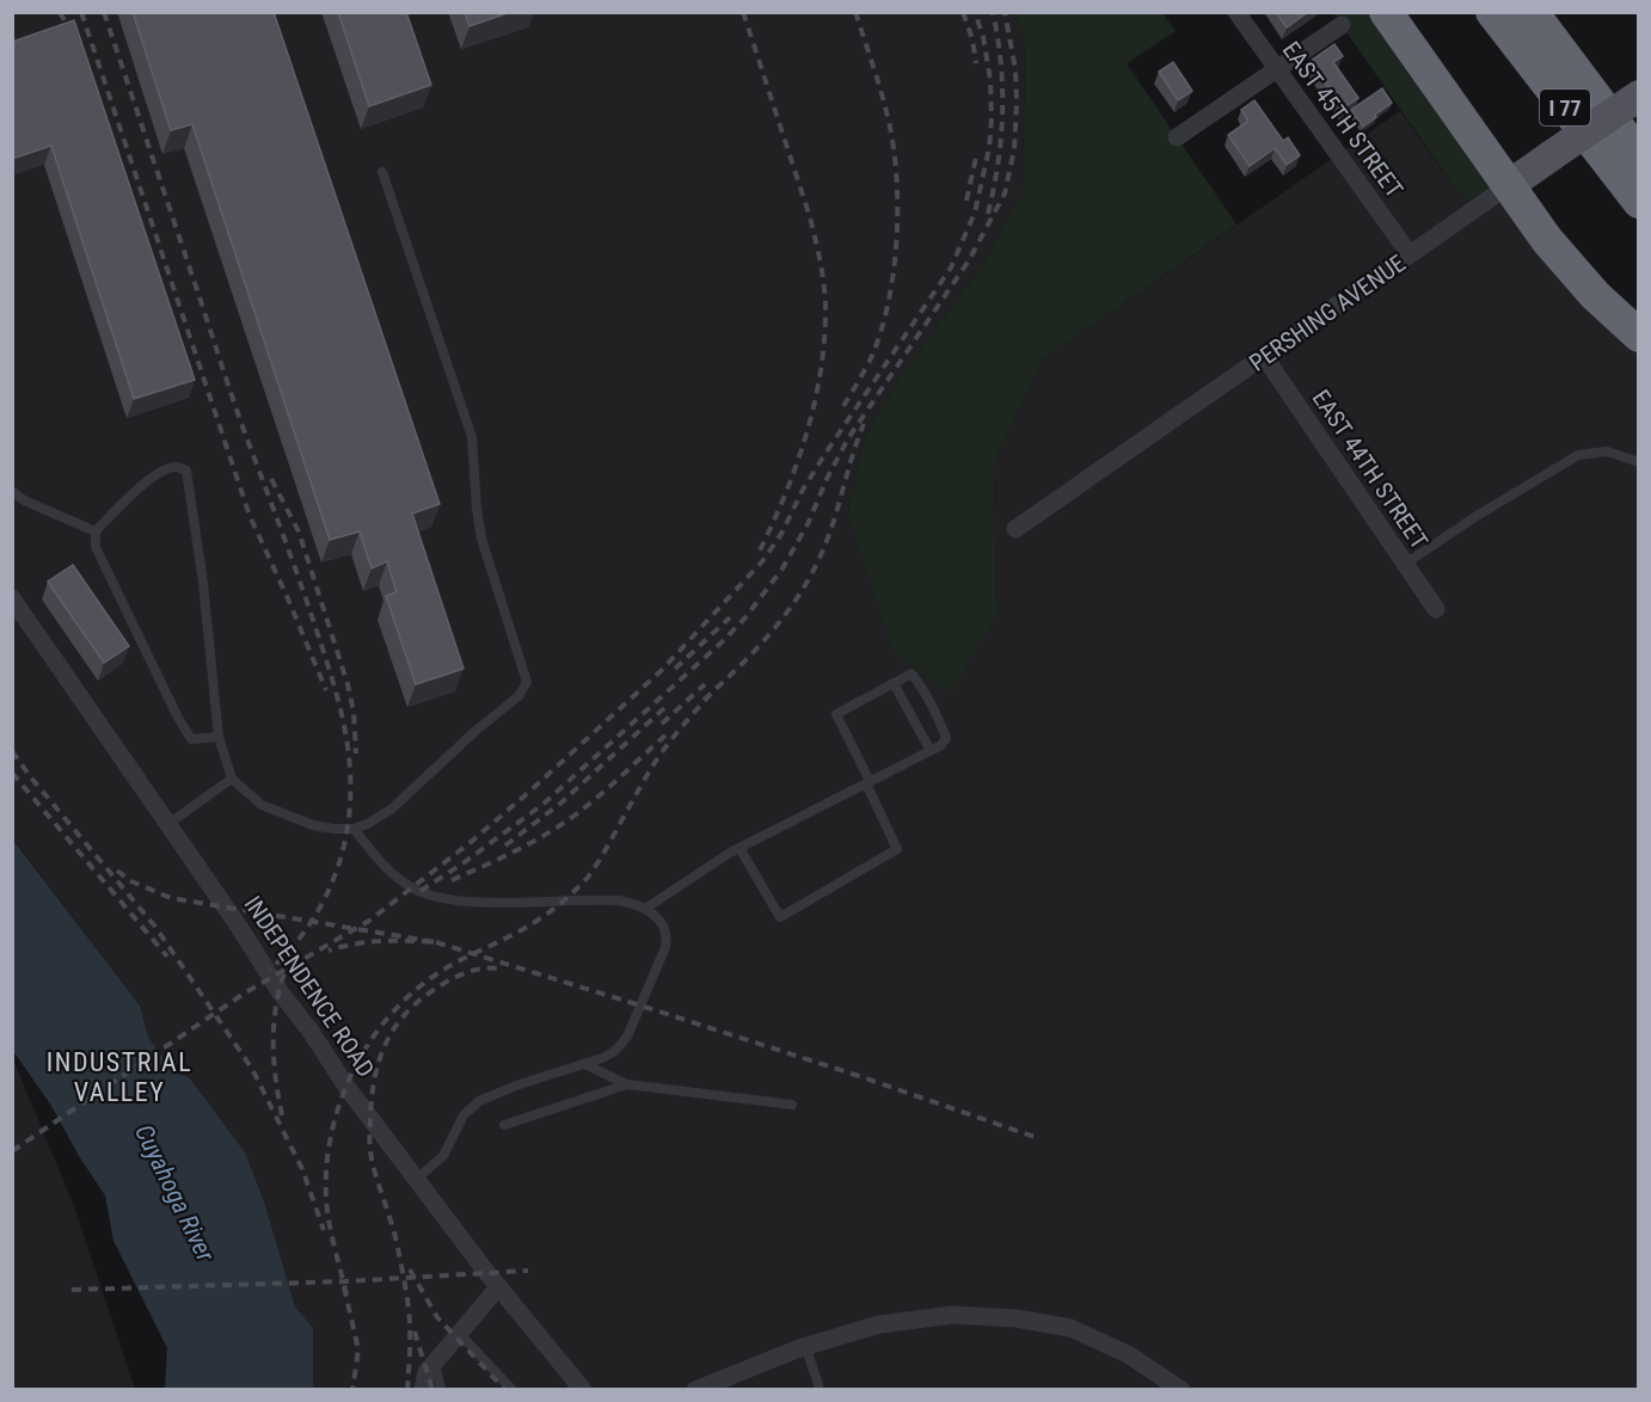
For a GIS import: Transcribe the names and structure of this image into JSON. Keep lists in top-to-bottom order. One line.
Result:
{"streets":{"highway":["I 77"],"main road":["PERSHING AVENUE"],"street":["EAST 45TH STREET","EAST 44TH STREET","INDEPENDENCE ROAD"]},"crossings":[["EAST 45TH STREET","PERSHING AVENUE"],["PERSHING AVENUE","EAST 44TH STREET"]],"districts":["INDUSTRIAL VALLEY"],"water":["Cuyahoga River"]}
